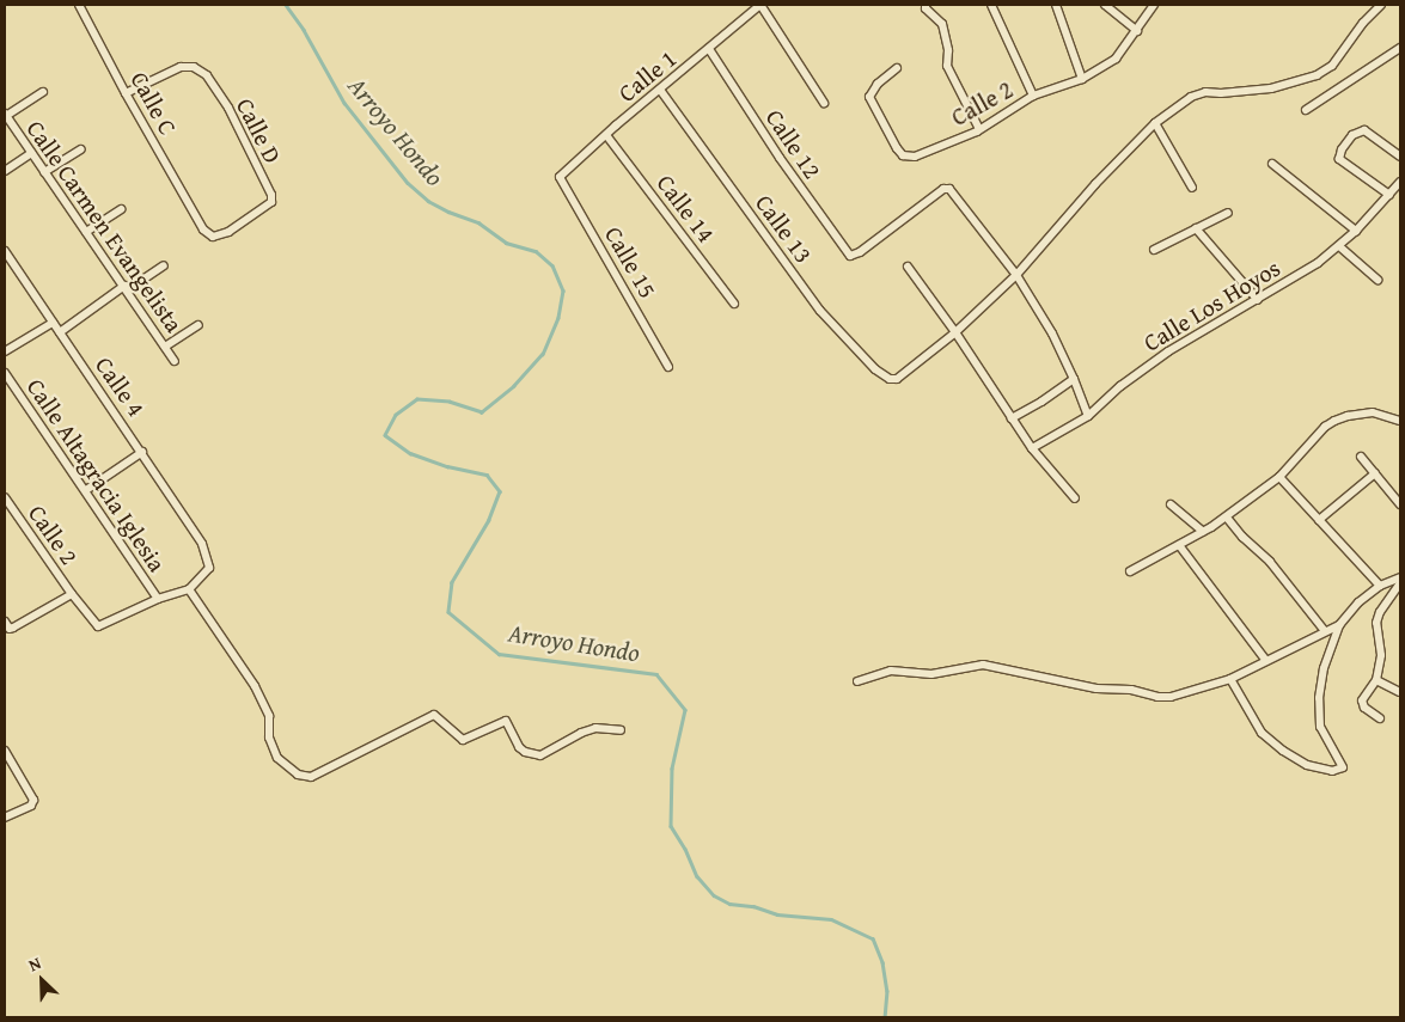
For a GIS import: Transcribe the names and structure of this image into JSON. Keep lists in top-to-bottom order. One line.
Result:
{"streets":{"street":["Calle 1","Calle C","Calle 2","Calle D","Calle 12","Calle 14","Calle Carmen Evangelista","Calle 13","Calle 15","Calle Los Hoyos","Calle 4","Calle Altagracia Iglesia"]},"crossings":[["Calle 1","Calle 12"],["Calle 1","Calle 14"],["Calle 1","Calle 13"],["Calle 1","Calle 15"],["Calle C","Calle D"],["Calle 2","Calle Altagracia Iglesia"]],"water":["Arroyo Hondo"],"north":"top left"}
